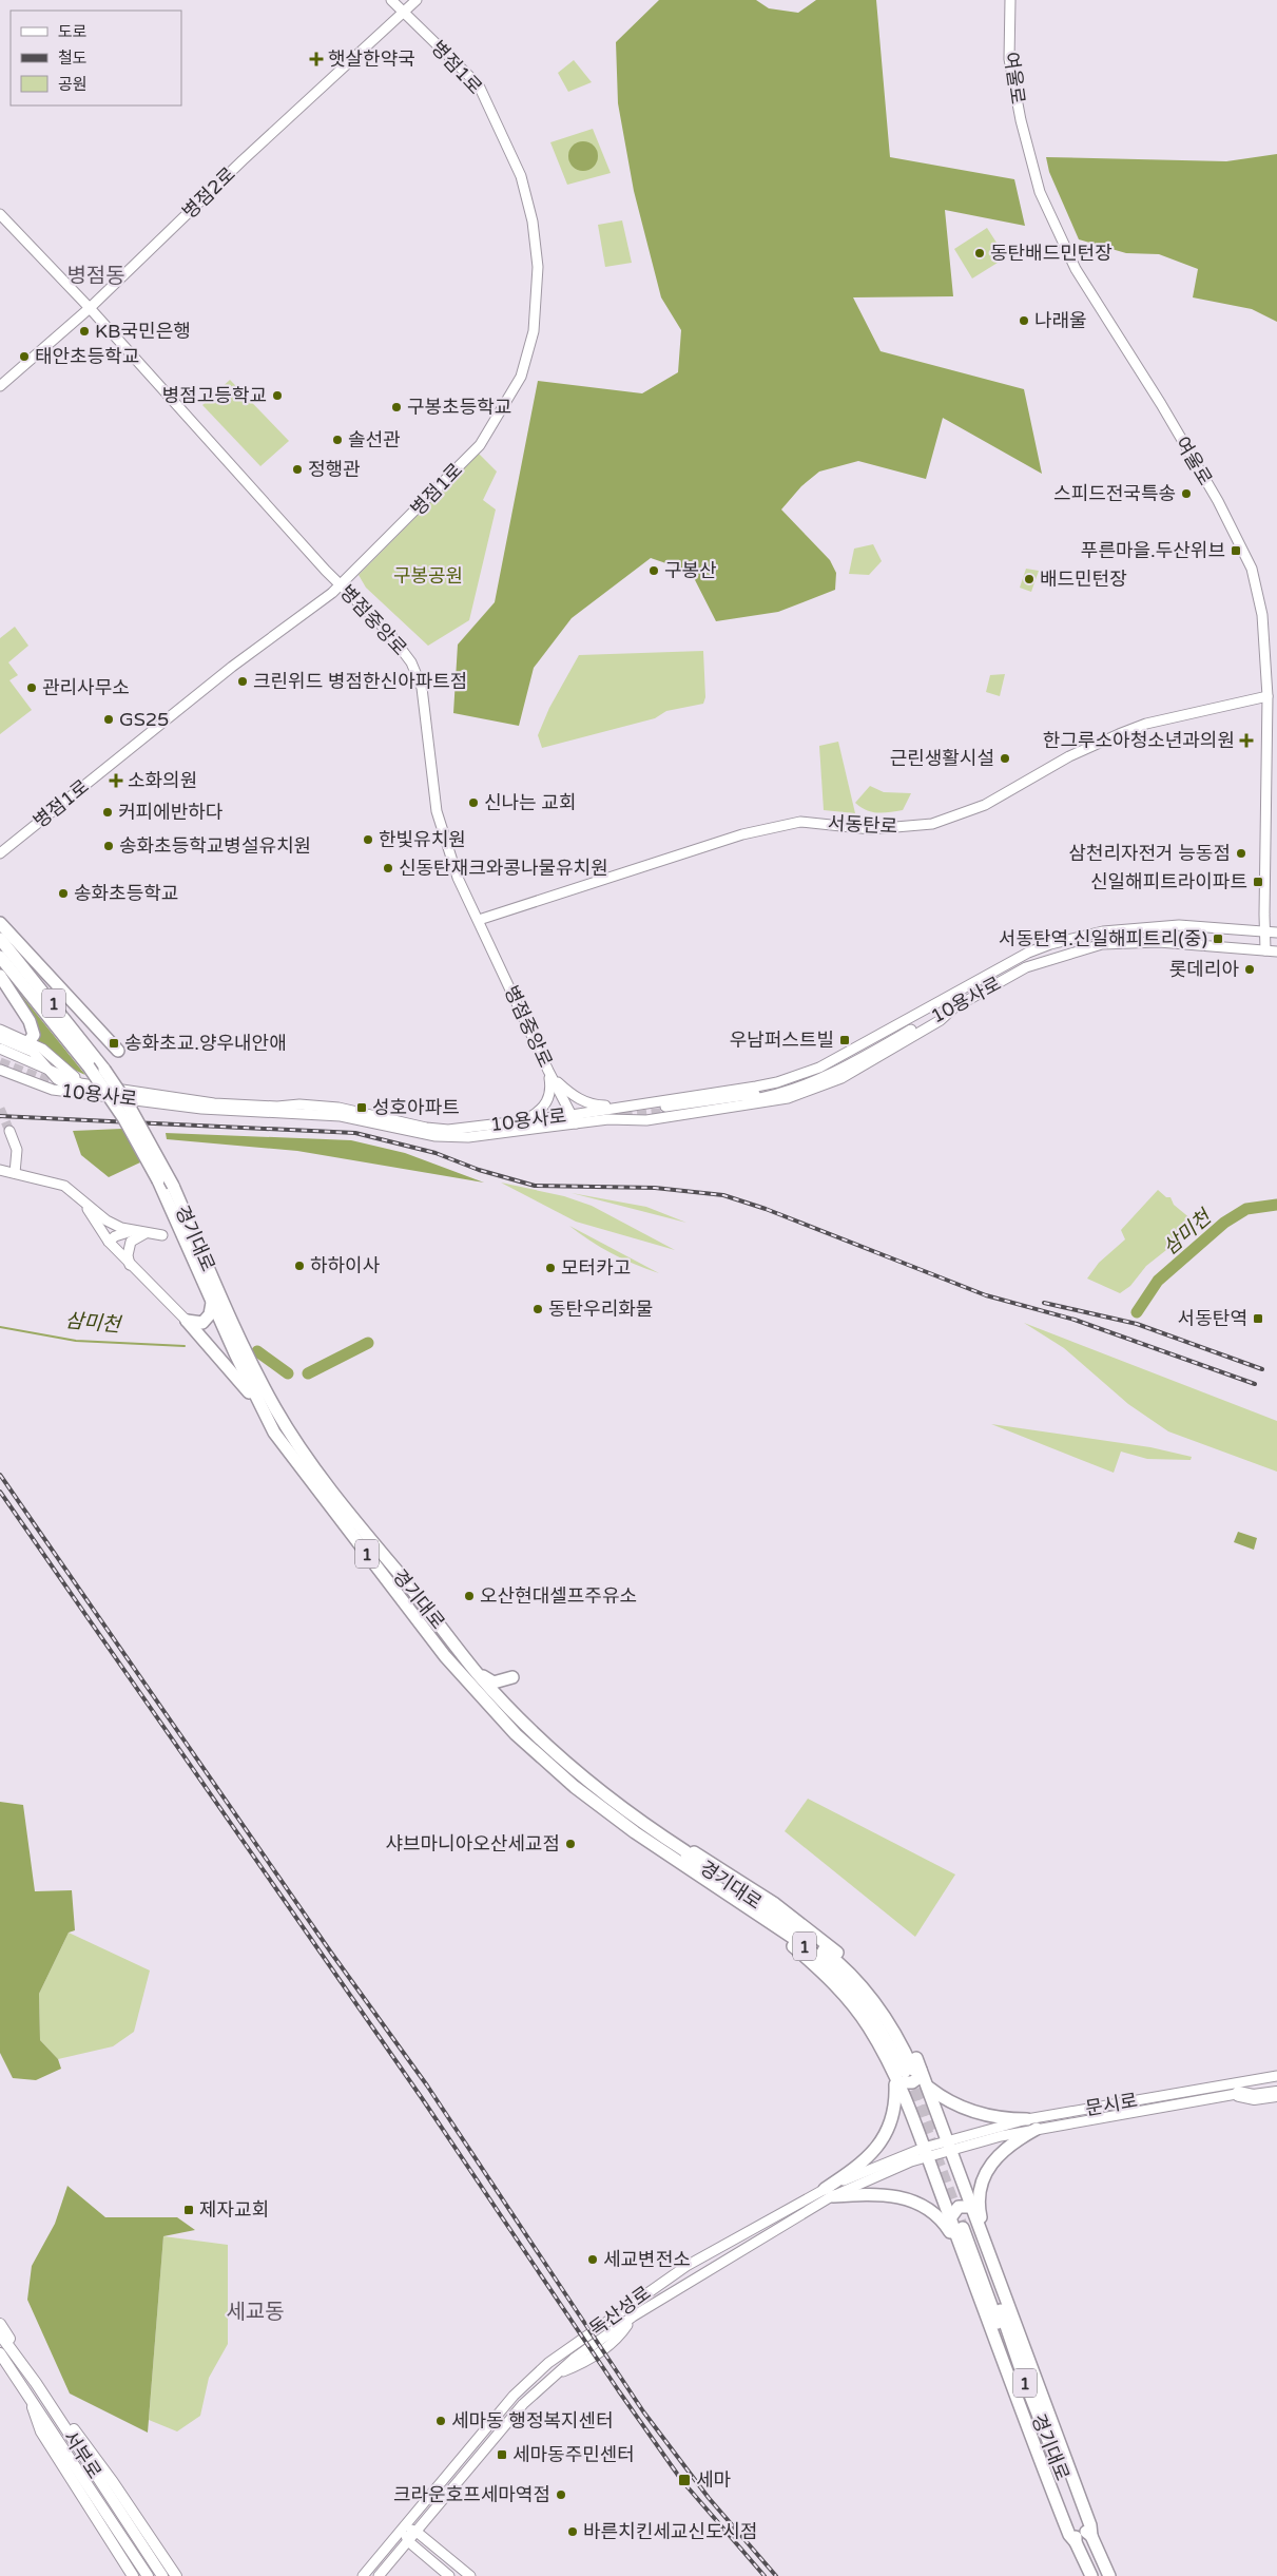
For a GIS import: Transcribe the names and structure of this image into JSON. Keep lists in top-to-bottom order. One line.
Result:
{"streets":{"main road":["1","경기대로","서부로"],"street":["병점1로","여울로","병점2로","병점중앙로","서동탄로","10용사로","문시로","독산성로"]},"crossings":[["병점1로","병점2로"],["병점1로","병점중앙로"],["여울로","서동탄로"],["여울로","10용사로"],["병점2로","병점중앙로"],["병점중앙로","서동탄로"],["병점중앙로","10용사로"],["문시로","독산성로"]],"districts":["병점동","세교동"],"water":["삼미천"],"parks":["구봉공원"],"places":{"health":["햇살한약국","한그루소아청소년과의원","소화의원"],"other":["동탄배드민턴장","나래울","KB국민은행","태안초등학교","병점고등학교","구봉초등학교","솔선관","정행관","스피드전국특송","구봉산","배드민턴장","크린위드 병점한신아파트점","관리사무소","GS25","근린생활시설","신나는 교회","커피에반하다","한빛유치원","송화초등학교병설유치원","삼천리자전거 능동점","신동탄재크와콩나물유치원","송화초등학교","롯데리아","하하이사","모터카고","동탄우리화물","오산현대셀프주유소","샤브마니아오산세교점","세교변전소","세마동 행정복지센터","크라운호프세마역점","바른치킨세교신도시점"],"transit":["푸른마을.두산위브","신일해피트라이파트","서동탄역.신일해피트리(중)","우남퍼스트빌","송화초교.양우내안애","성호아파트","서동탄역","제자교회","세마동주민센터","세마"]},"legend":["도로","철도","공원"]}
